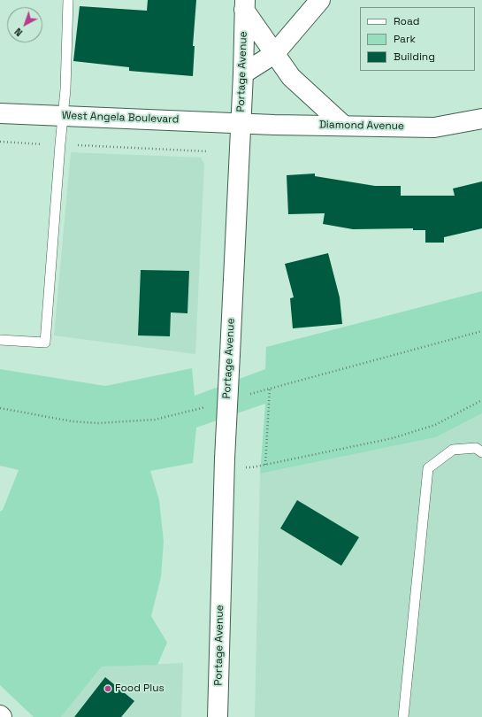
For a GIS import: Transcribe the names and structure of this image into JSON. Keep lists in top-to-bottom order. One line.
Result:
{"streets":{"main road":["Portage Avenue","West Angela Boulevard","Diamond Avenue"]},"crossings":[["Portage Avenue","West Angela Boulevard"],["Portage Avenue","Diamond Avenue"],["West Angela Boulevard","Diamond Avenue"]],"places":["Food Plus"],"legend":["Road","Park","Building"],"north":"bottom left"}
